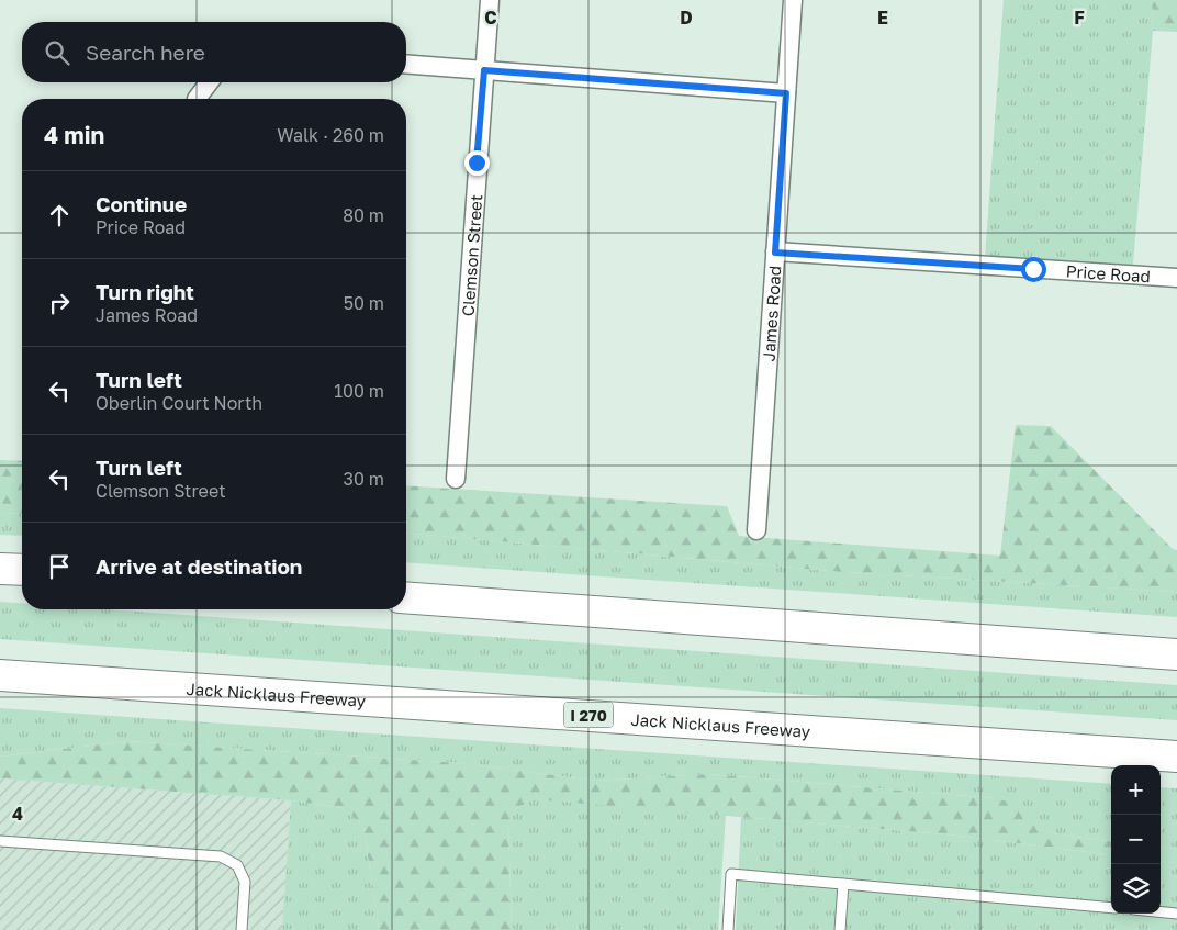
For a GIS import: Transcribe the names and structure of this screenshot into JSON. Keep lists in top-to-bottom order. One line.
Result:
{"streets":{"highway":["Jack Nicklaus Freeway","I 270"],"street":["Clemson Street","Price Road","James Road"]},"crossings":[["Price Road","James Road"]],"page":{"search":"Search here","heading":["4 min","Walk · 260 m"],"list":[["Continue","Price Road","80 m"],["Turn right","James Road","50 m"],["Turn left","Oberlin Court North","100 m"],["Turn left","Clemson Street","30 m"],"Arrive at destination"],"map_buttons":["+","−"]},"grid":{"columns":["C","D","E","F"],"rows":["4"]}}
